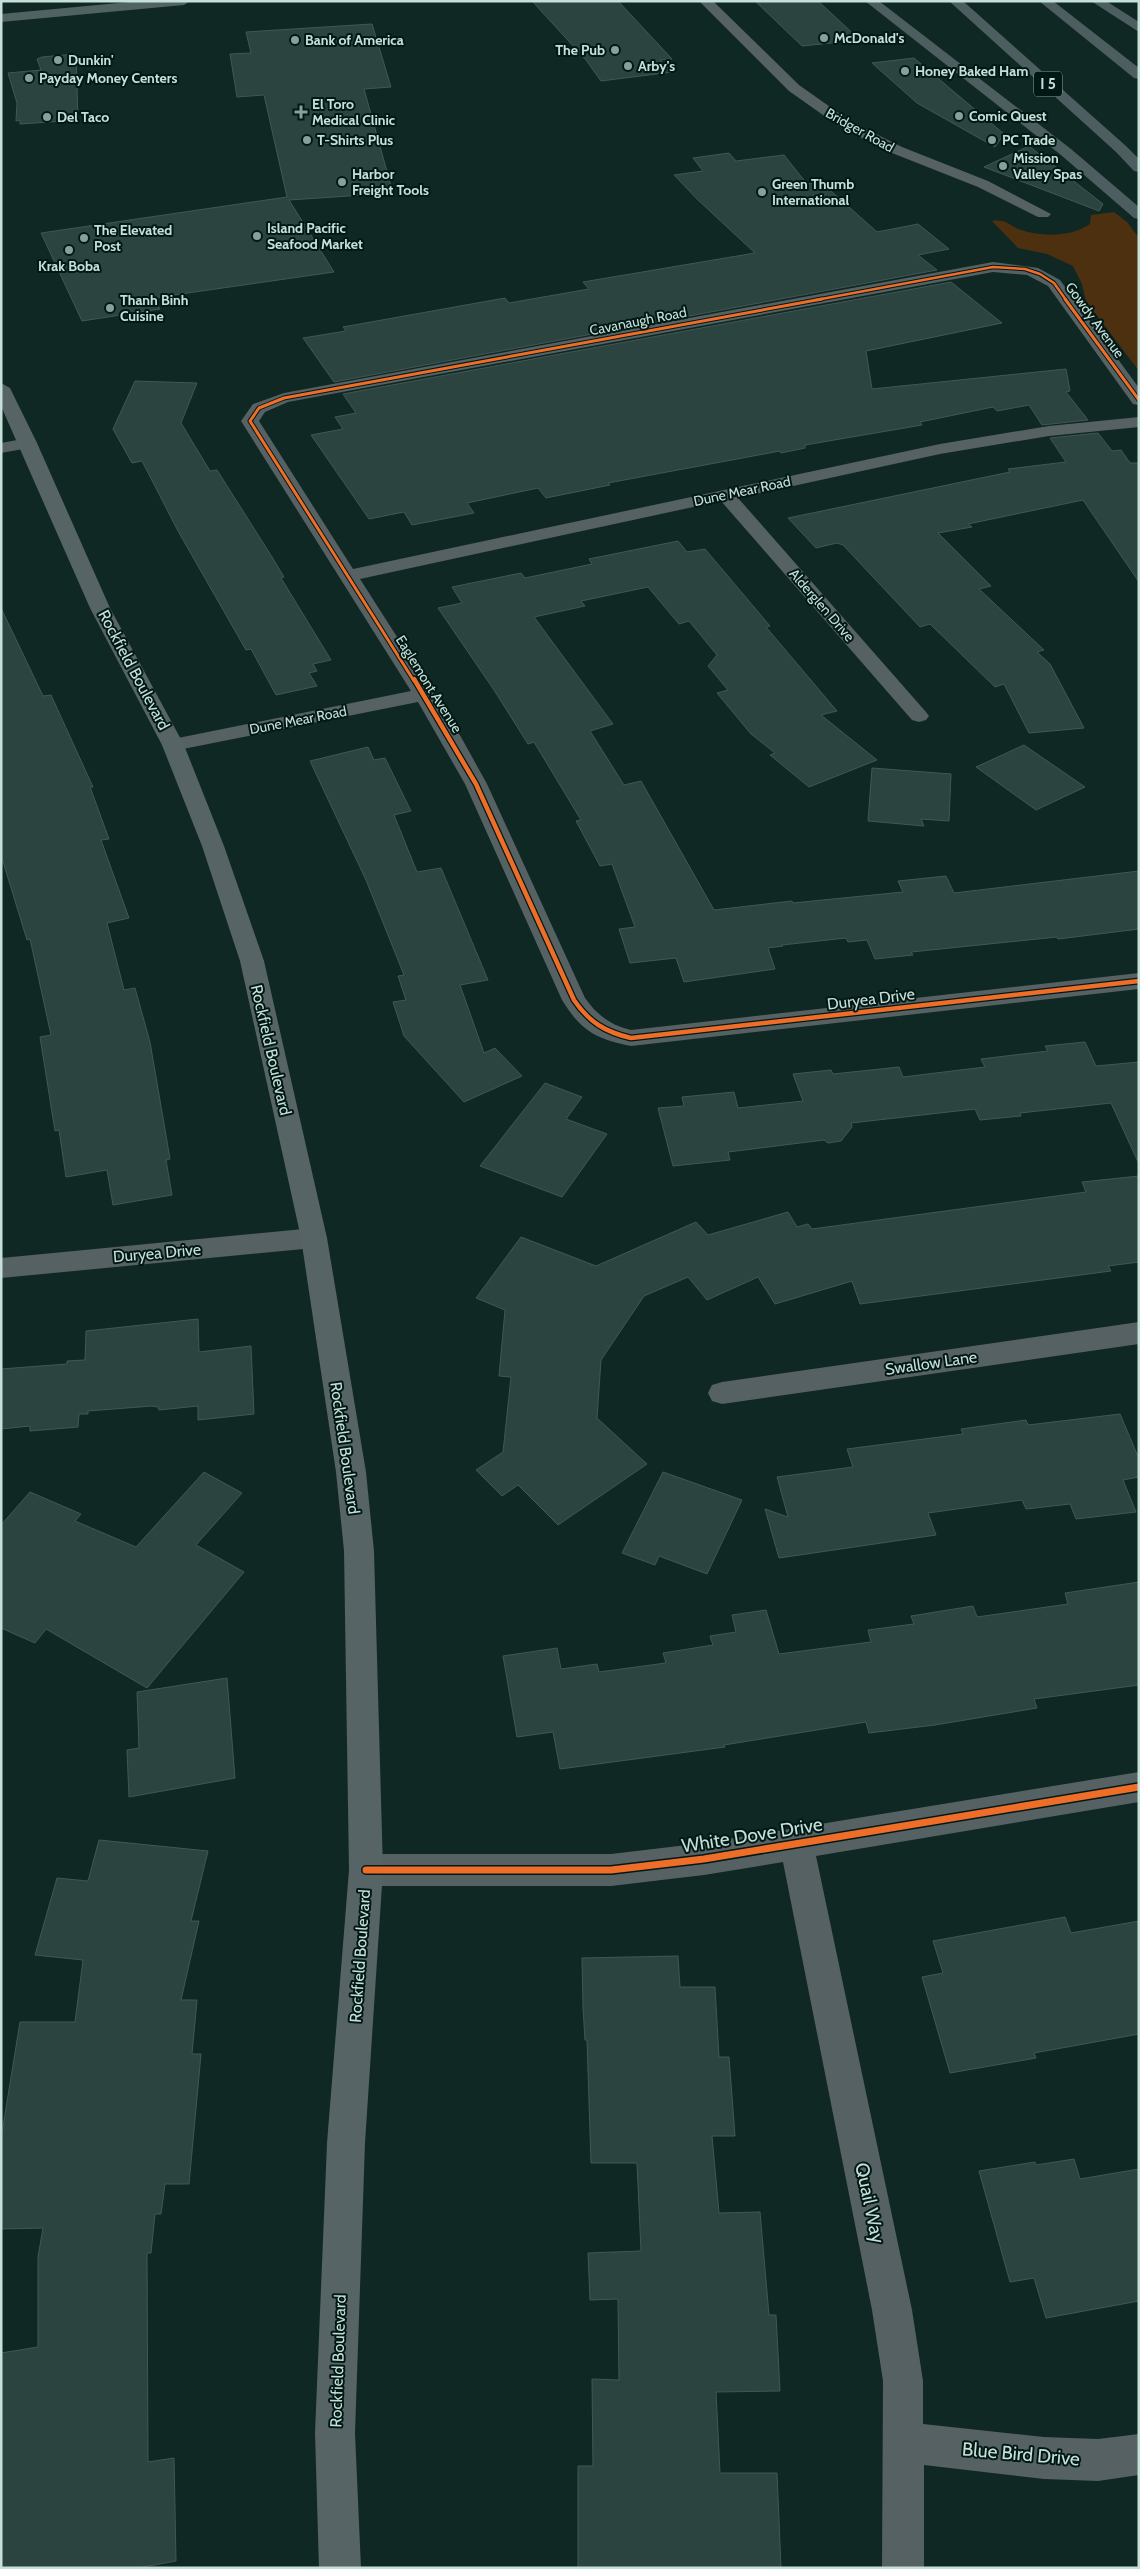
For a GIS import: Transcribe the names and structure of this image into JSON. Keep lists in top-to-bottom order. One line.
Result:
{"streets":{"highway":["I 5"],"main road":["Rockfield Boulevard"],"street":["Bridger Road","Gowdy Avenue","Cavanaugh Road","Dune Mear Road","Alderglen Drive","Eaglemont Avenue","Duryea Drive","Swallow Lane","White Dove Drive","Quail Way","Blue Bird Drive"]},"crossings":[["Gowdy Avenue","Cavanaugh Road"],["Cavanaugh Road","Eaglemont Avenue"],["Dune Mear Road","Alderglen Drive"],["Dune Mear Road","Rockfield Boulevard"],["Dune Mear Road","Eaglemont Avenue"],["Rockfield Boulevard","Duryea Drive"],["Rockfield Boulevard","White Dove Drive"],["Eaglemont Avenue","Duryea Drive"],["White Dove Drive","Quail Way"],["Quail Way","Blue Bird Drive"]],"places":{"other":["McDonald's","Bank of America","The Pub","Dunkin'","Arby's","Honey Baked Ham","Payday Money Centers","Comic Quest","Del Taco","T-Shirts Plus","PC Trade","Mission Valley Spas","Harbor Freight Tools","Green Thumb International","Island Pacific Seafood Market","The Elevated Post","Krak Boba","Thanh Binh Cuisine"],"health":["El Toro Medical Clinic"]}}
